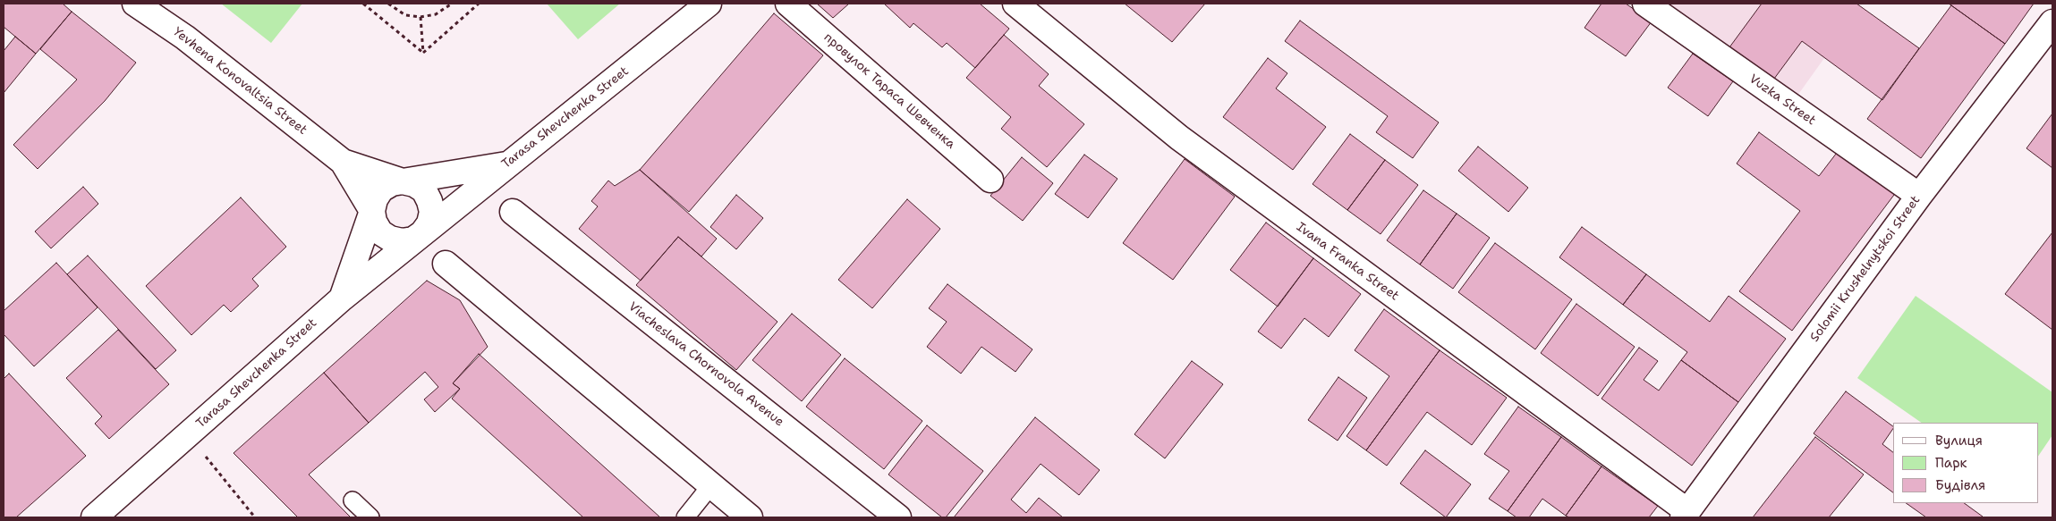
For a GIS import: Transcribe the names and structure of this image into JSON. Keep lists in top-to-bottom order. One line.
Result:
{"streets":{"street":["Yevhena Konovaltsia Street","провулок Тараса Шевченка","Vuzka Street","Tarasa Shevchenka Street","Ivana Franka Street","Solomii Krushelnytskoi Street","Viacheslava Chornovola Avenue"]},"crossings":[["Yevhena Konovaltsia Street","Tarasa Shevchenka Street"],["Vuzka Street","Solomii Krushelnytskoi Street"],["Ivana Franka Street","Solomii Krushelnytskoi Street"]],"legend":["Вулиця","Парк","Будівля"]}
